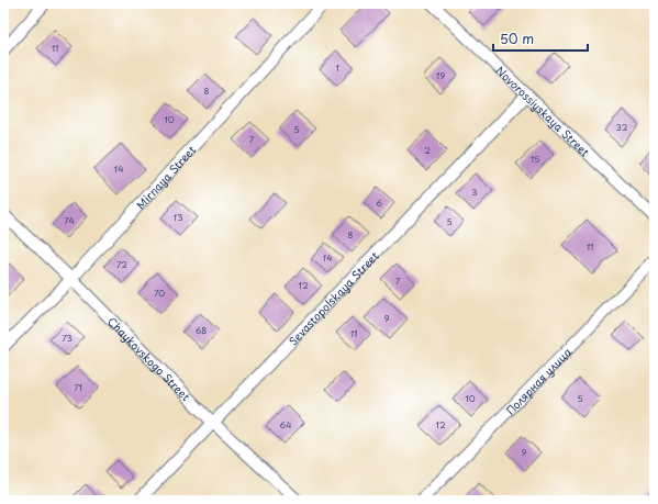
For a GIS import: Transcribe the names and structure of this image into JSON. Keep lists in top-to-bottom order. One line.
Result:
{"streets":{"street":["Novorossiyskaya Street","Mirnaya Street","Sevastopolskaya Street","Chaykovskogo Street","Полярная улица"]},"crossings":[["Novorossiyskaya Street","Sevastopolskaya Street"],["Mirnaya Street","Chaykovskogo Street"],["Sevastopolskaya Street","Chaykovskogo Street"]],"house_numbers":["11","1","19","8","10","32","5","7","2","15","14","3","6","13","74","5","8","11","14","72","7","12","70","9","68","11","73","71","10","5","64","12","9"],"scale_bar":"50 m"}
